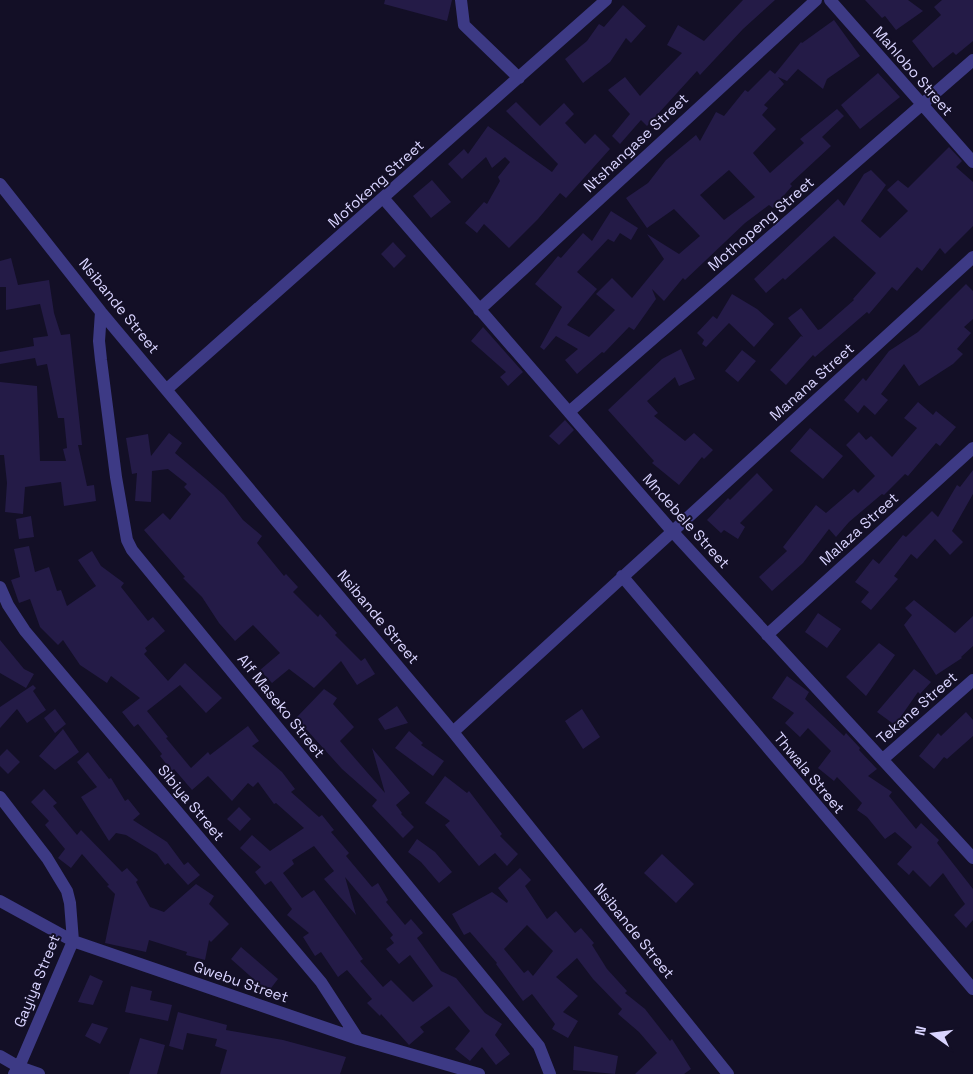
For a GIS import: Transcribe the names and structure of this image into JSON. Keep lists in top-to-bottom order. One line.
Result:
{"streets":{"street":["Mahlobo Street","Ntshangase Street","Mofokeng Street","Mothopeng Street","Nsibande Street","Manana Street","Mndebele Street","Malaza Street","Alf Maseko Street","Tekane Street","Thwala Street","Sibiya Street","Gayiya Street","Gwebu Street"]},"crossings":[["Mahlobo Street","Mothopeng Street"],["Ntshangase Street","Mndebele Street"],["Mofokeng Street","Nsibande Street"],["Mofokeng Street","Mndebele Street"],["Mothopeng Street","Mndebele Street"],["Nsibande Street","Manana Street"],["Nsibande Street","Alf Maseko Street"],["Manana Street","Mndebele Street"],["Manana Street","Thwala Street"],["Mndebele Street","Malaza Street"],["Mndebele Street","Tekane Street"],["Sibiya Street","Gwebu Street"],["Gayiya Street","Gwebu Street"]],"north":"left"}
